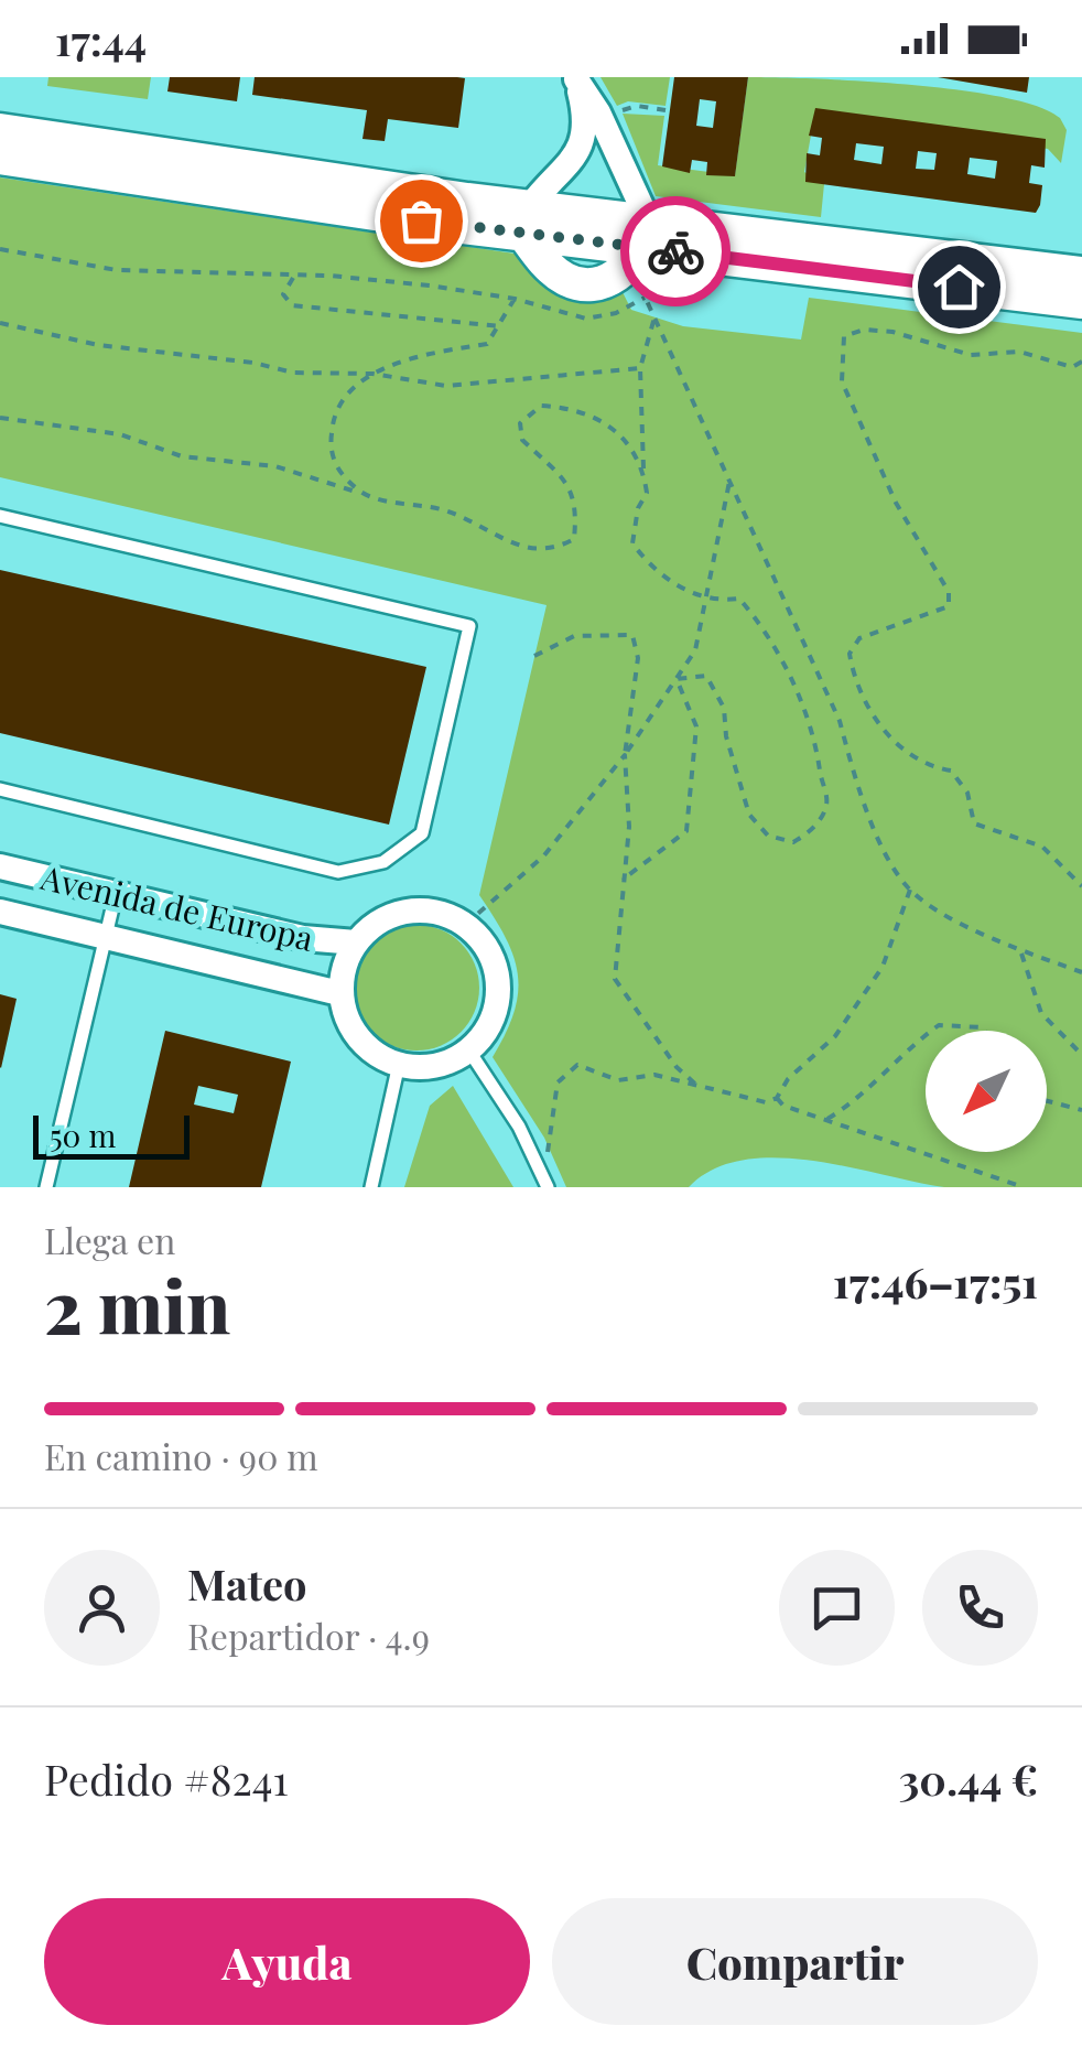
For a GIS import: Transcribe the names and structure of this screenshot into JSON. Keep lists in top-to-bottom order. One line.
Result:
{"streets":{"street":["Avenida de Europa"]},"scale_bar":"50 m","north":"bottom left","page":{"status":"17:44","scale":"50 m","heading":["2 min","Llega en","17:46–17:51"],"panel":["Mateo","Repartidor · 4.9","Pedido #8241","30.44 €"],"bar":"En camino · 90 m","buttons":["Ayuda","Compartir"]}}
